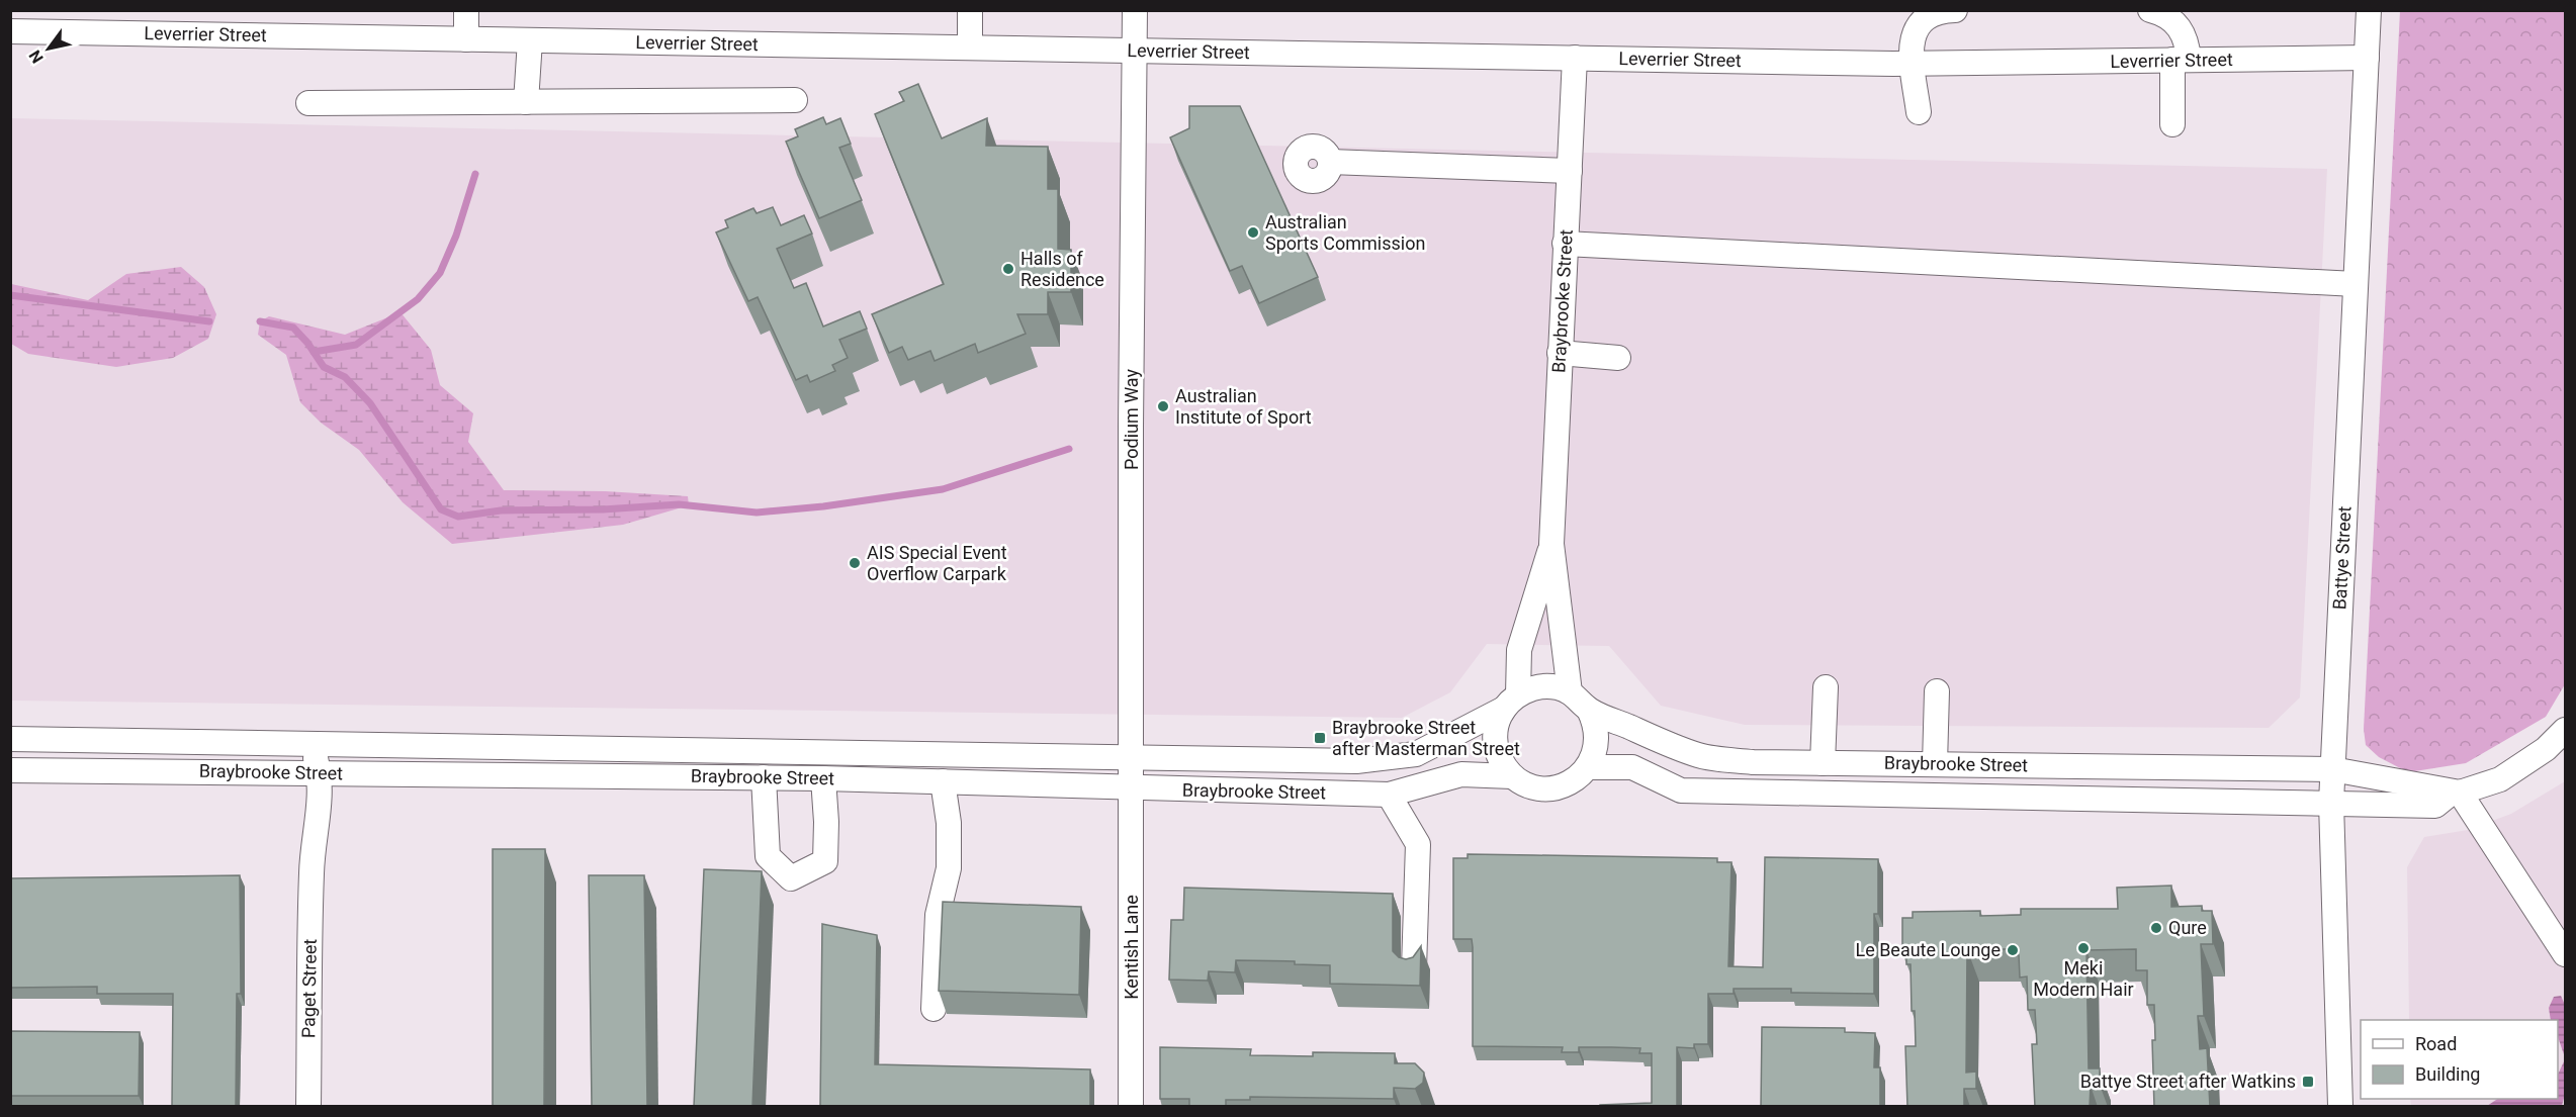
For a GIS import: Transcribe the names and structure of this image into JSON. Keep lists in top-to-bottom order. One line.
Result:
{"streets":{"street":["Leverrier Street","Braybrooke Street","Podium Way","Battye Street","Kentish Lane","Paget Street"]},"crossings":[["Leverrier Street","Braybrooke Street"],["Leverrier Street","Podium Way"],["Leverrier Street","Battye Street"],["Braybrooke Street","Podium Way"],["Braybrooke Street","Battye Street"],["Braybrooke Street","Kentish Lane"],["Braybrooke Street","Paget Street"],["Podium Way","Kentish Lane"]],"places":{"other":["Australian Sports Commission","Halls of Residence","Australian Institute of Sport","AIS Special Event Overflow Carpark","Qure","Meki Modern Hair","Le Beaute Lounge"],"transit":["Braybrooke Street after Masterman Street","Battye Street after Watkins"]},"legend":["Road","Building"],"north":"bottom left"}
